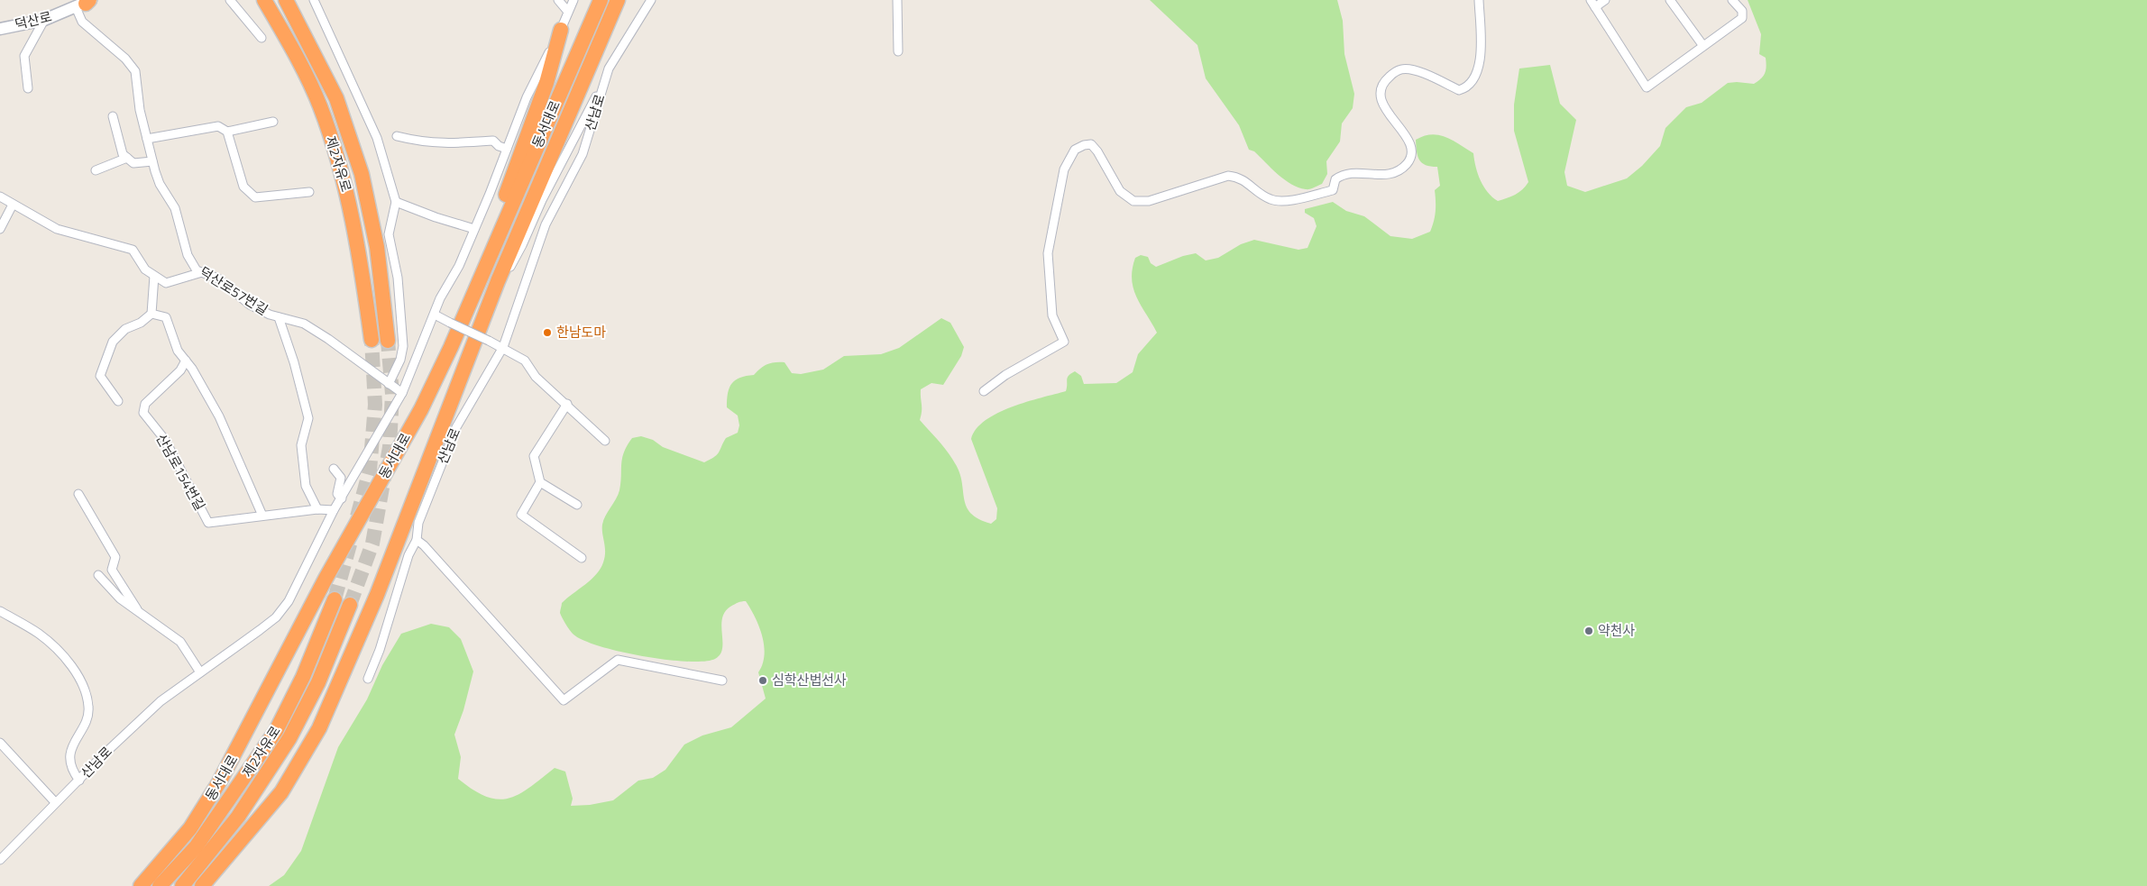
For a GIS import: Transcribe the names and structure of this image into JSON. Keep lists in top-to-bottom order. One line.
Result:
{"streets":{"highway":["동서대로","제2자유로"],"street":["덕산로","산남로","덕산로57번길","산남로154번길"]},"crossings":[["덕산로","덕산로57번길"],["산남로","덕산로57번길"],["산남로","산남로154번길"],["덕산로57번길","산남로154번길"]],"places":["한남도마","약천사","심학산법선사"]}
